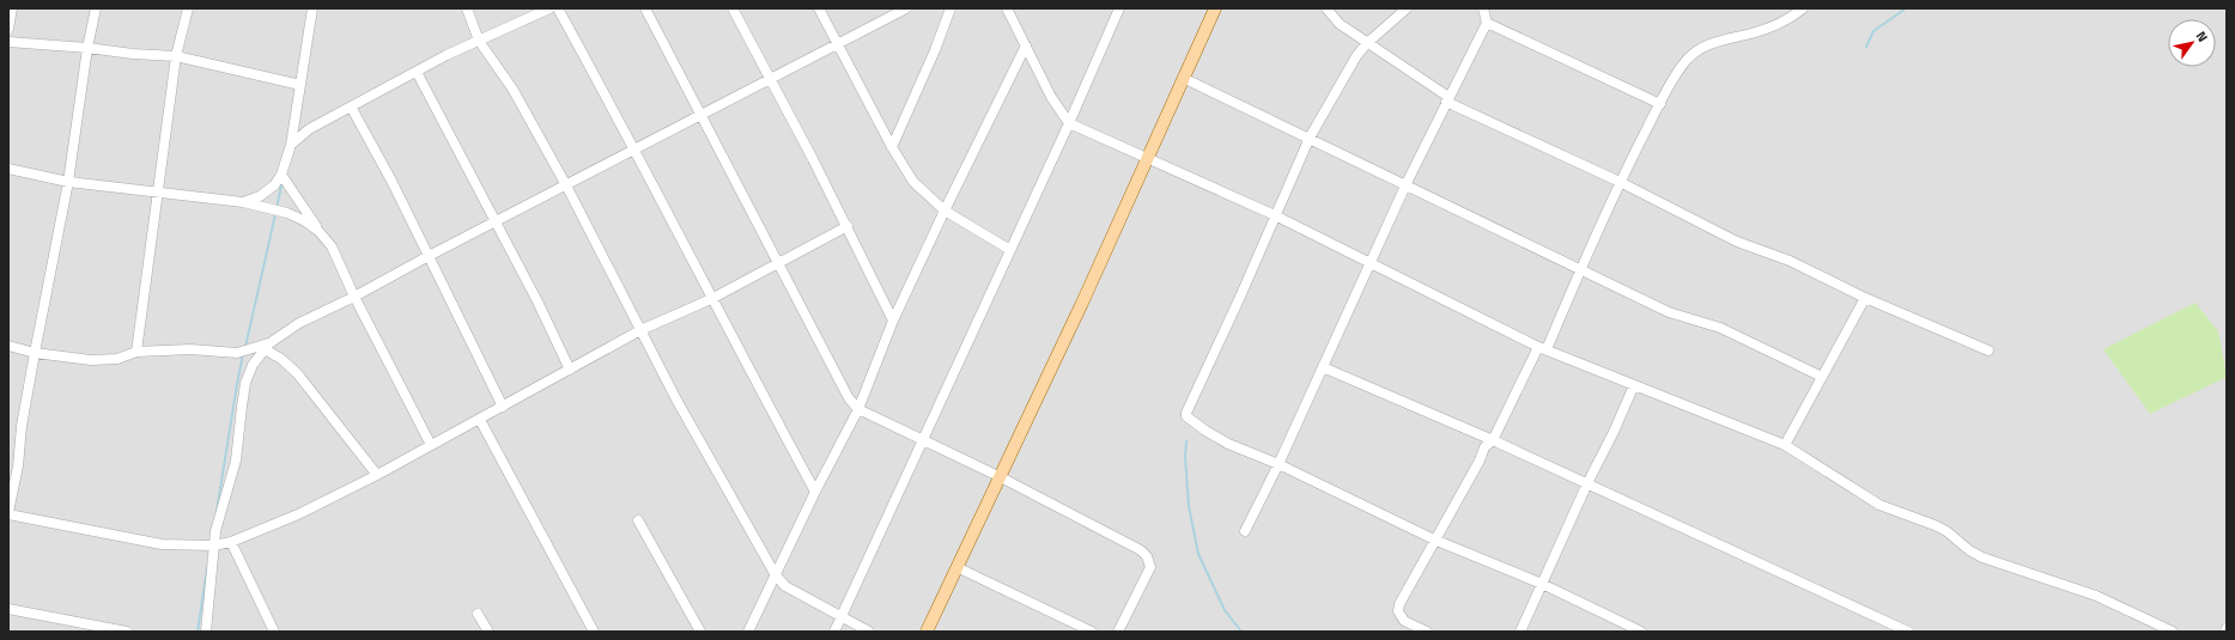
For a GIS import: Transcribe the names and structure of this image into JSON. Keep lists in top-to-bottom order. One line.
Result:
{"north":"top right"}
